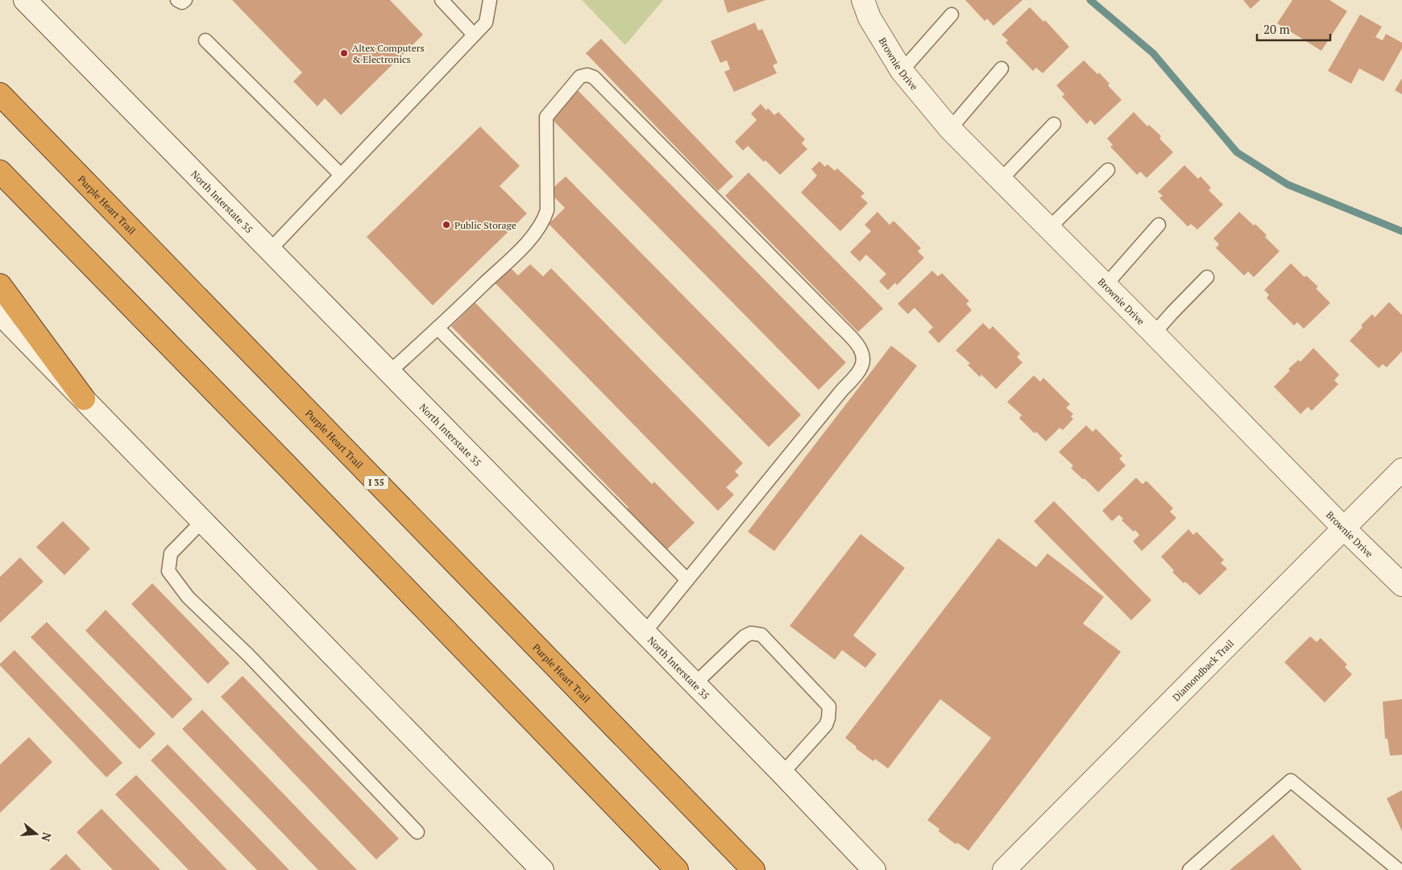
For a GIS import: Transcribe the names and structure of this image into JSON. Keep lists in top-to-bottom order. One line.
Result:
{"streets":{"highway":["Purple Heart Trail","I 35"],"main road":["Brownie Drive","North Interstate 35","Diamondback Trail"]},"crossings":[["Brownie Drive","Diamondback Trail"]],"places":["Altex Computers & Electronics","Public Storage"],"scale_bar":"20 m","north":"right"}
